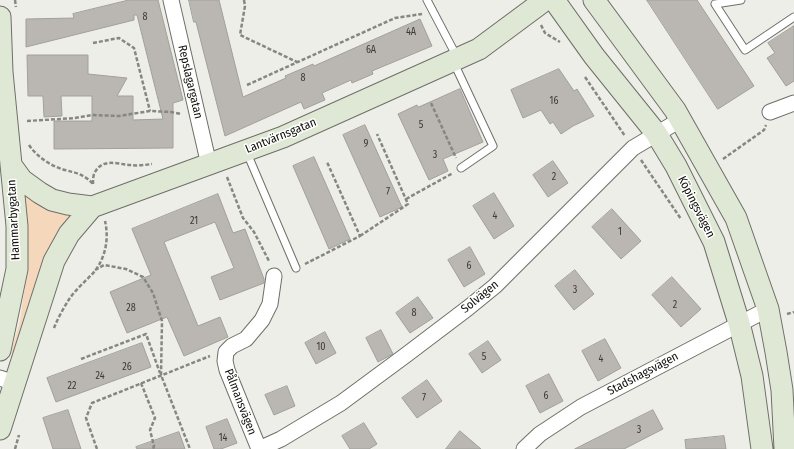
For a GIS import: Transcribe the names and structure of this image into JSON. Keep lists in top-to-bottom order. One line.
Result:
{"streets":{"main road":["Lantvärnsgatan","Köpingsvägen","Hammarbygatan"],"street":["Repslagargatan","Solvägen","Stadshagsvägen","Pålmansvägen"]},"crossings":[["Repslagargatan","Lantvärnsgatan"],["Lantvärnsgatan","Hammarbygatan"],["Köpingsvägen","Solvägen"],["Köpingsvägen","Stadshagsvägen"],["Solvägen","Pålmansvägen"]],"house_numbers":["8","4A","6A","8","16","5","9","3","2","7","4","21","1","6","3","2","28","8","10","5","4","26","24","22","6","7","3","14"]}
